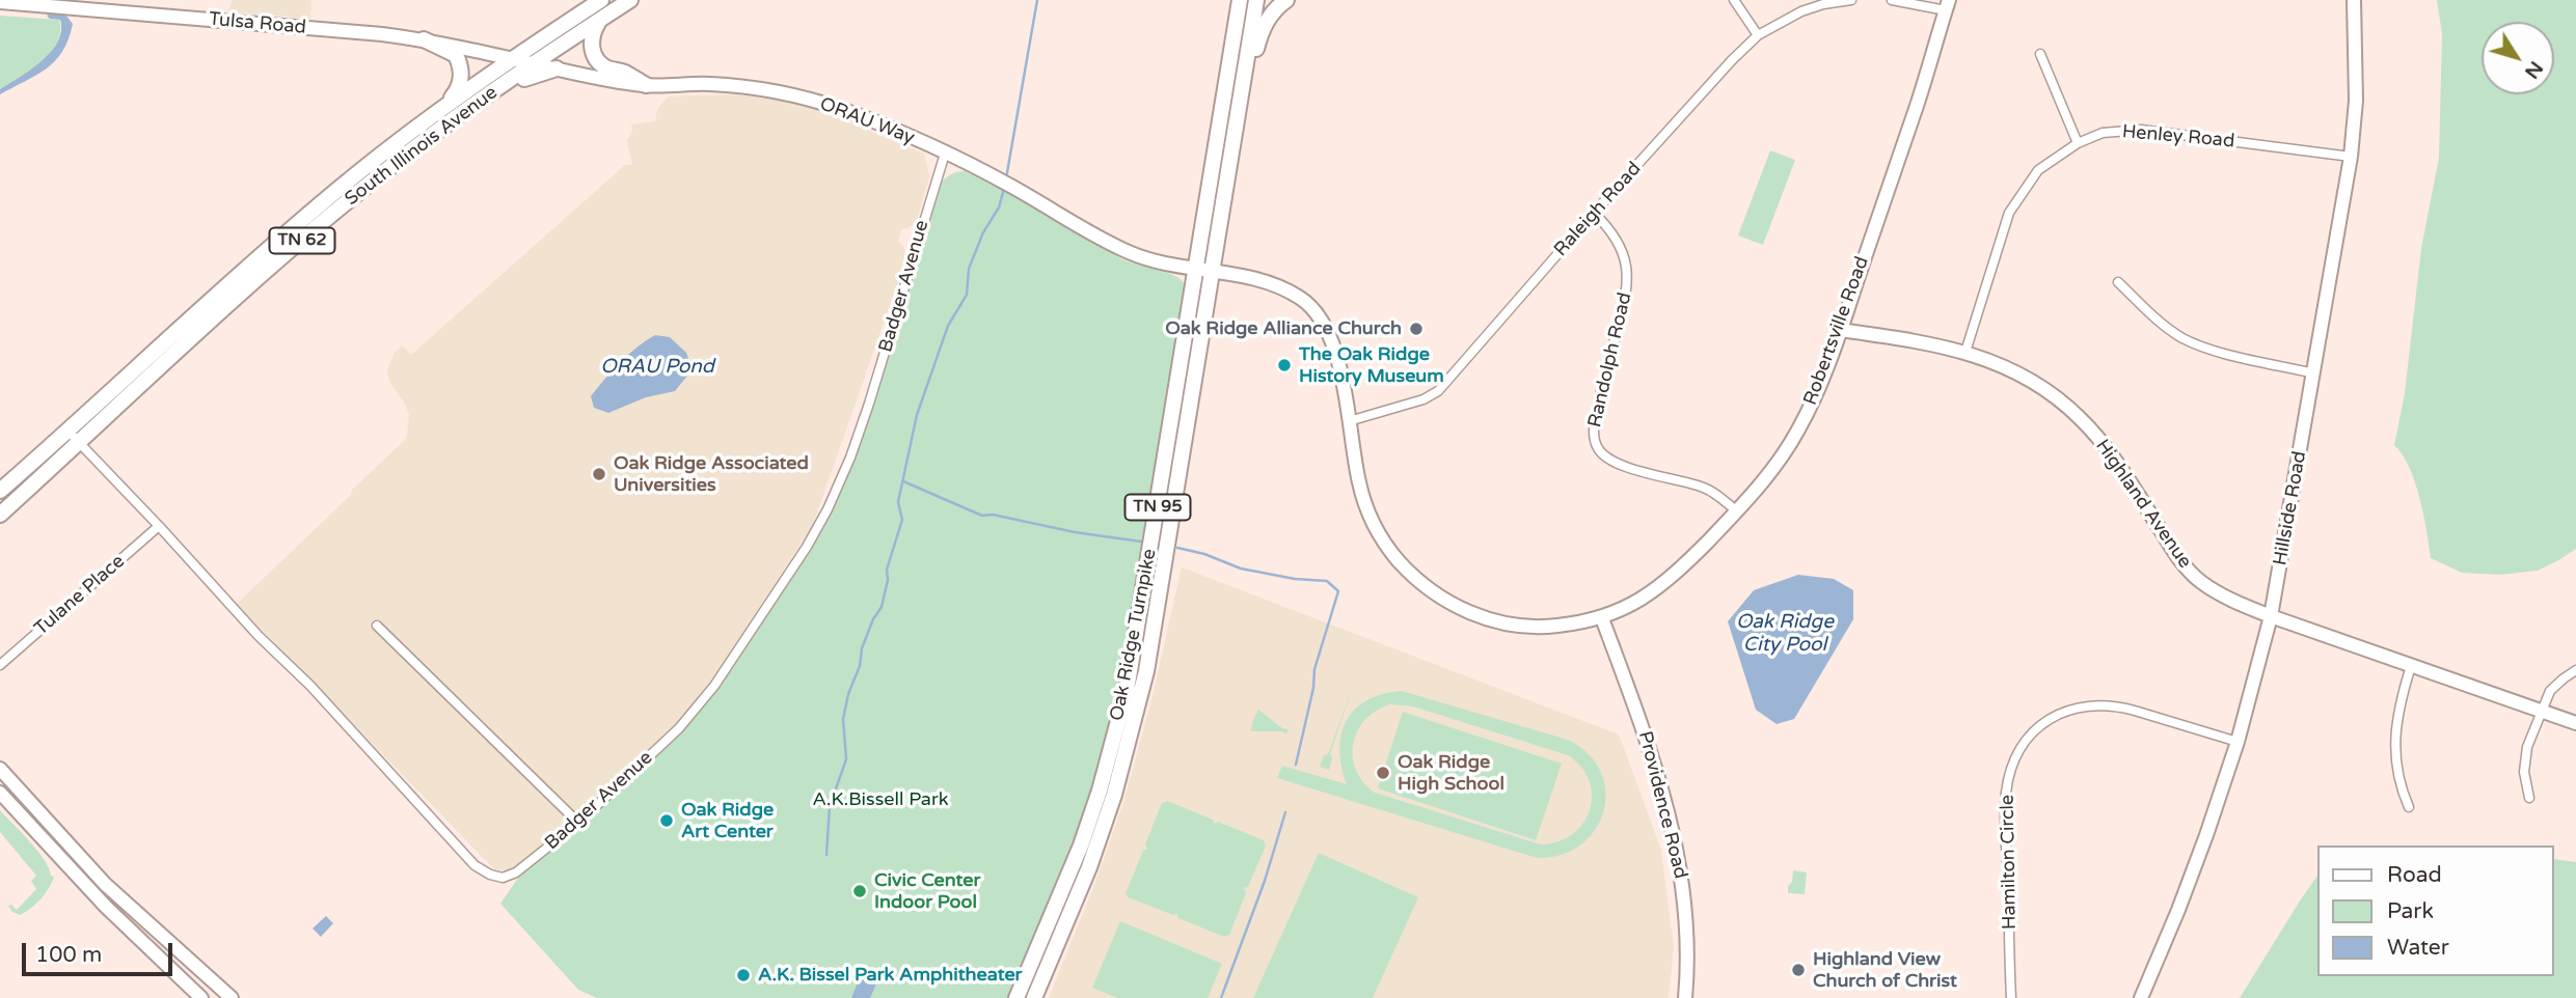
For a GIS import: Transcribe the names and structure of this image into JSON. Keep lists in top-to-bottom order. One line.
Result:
{"streets":{"highway":["South Illinois Avenue","TN 62","TN 95","Oak Ridge Turnpike"],"street":["Tulsa Road","ORAU Way","Henley Road","Raleigh Road","Badger Avenue","Robertsville Road","Randolph Road","Highland Avenue","Hillside Road","Tulane Place","Providence Road","Hamilton Circle"]},"crossings":[["Tulsa Road","ORAU Way"],["Tulsa Road","South Illinois Avenue"],["ORAU Way","South Illinois Avenue"],["ORAU Way","Badger Avenue"],["ORAU Way","Robertsville Road"],["ORAU Way","Oak Ridge Turnpike"],["Henley Road","Highland Avenue"],["Henley Road","Hillside Road"],["South Illinois Avenue","Badger Avenue"],["Raleigh Road","Robertsville Road"],["Raleigh Road","Randolph Road"],["Badger Avenue","Tulane Place"],["Robertsville Road","Randolph Road"],["Robertsville Road","Highland Avenue"],["Robertsville Road","Oak Ridge Turnpike"],["Robertsville Road","Providence Road"],["Highland Avenue","Hillside Road"],["Hillside Road","Hamilton Circle"]],"water":["ORAU Pond","Oak Ridge City Pool"],"parks":["A.K.Bissell Park"],"places":["Oak Ridge Alliance Church","The Oak Ridge History Museum","Oak Ridge Associated Universities","Oak Ridge High School","Oak Ridge Art Center","Civic Center Indoor Pool","Highland View Church of Christ","A.K. Bissel Park Amphitheater"],"legend":["Road","Park","Water"],"scale_bar":"100 m","north":"bottom right"}
